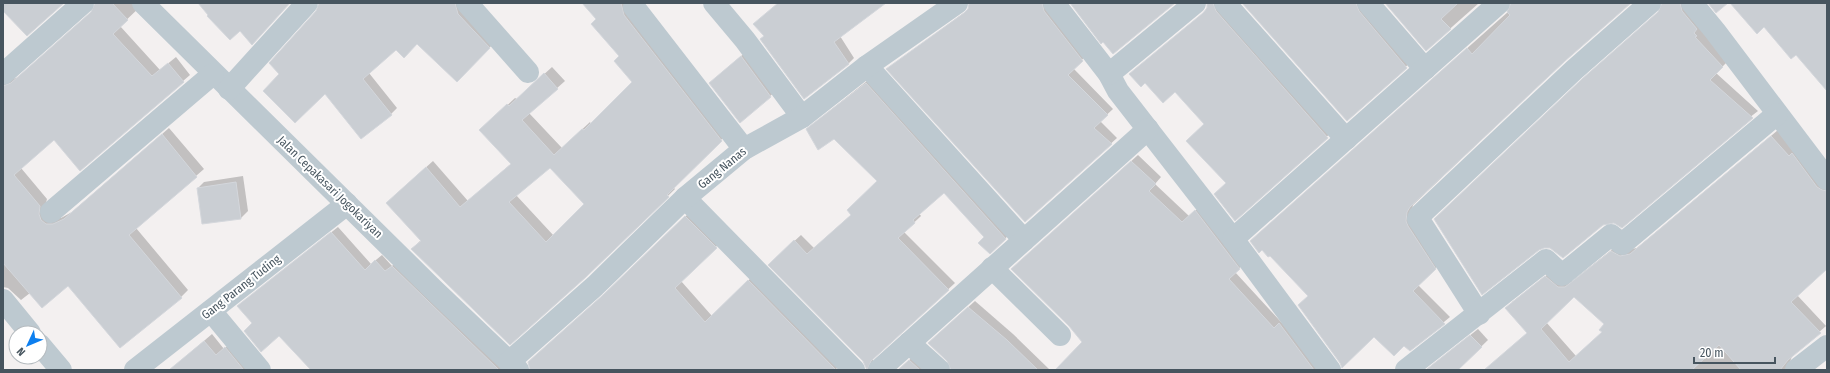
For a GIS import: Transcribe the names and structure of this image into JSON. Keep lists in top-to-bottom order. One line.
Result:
{"streets":{"street":["Gang Nanas","Jalan Cepakasari Jogokariyan","Gang Parang Tuding"]},"crossings":[["Gang Nanas","Jalan Cepakasari Jogokariyan"],["Jalan Cepakasari Jogokariyan","Gang Parang Tuding"]],"scale_bar":"20 m","north":"bottom left"}
